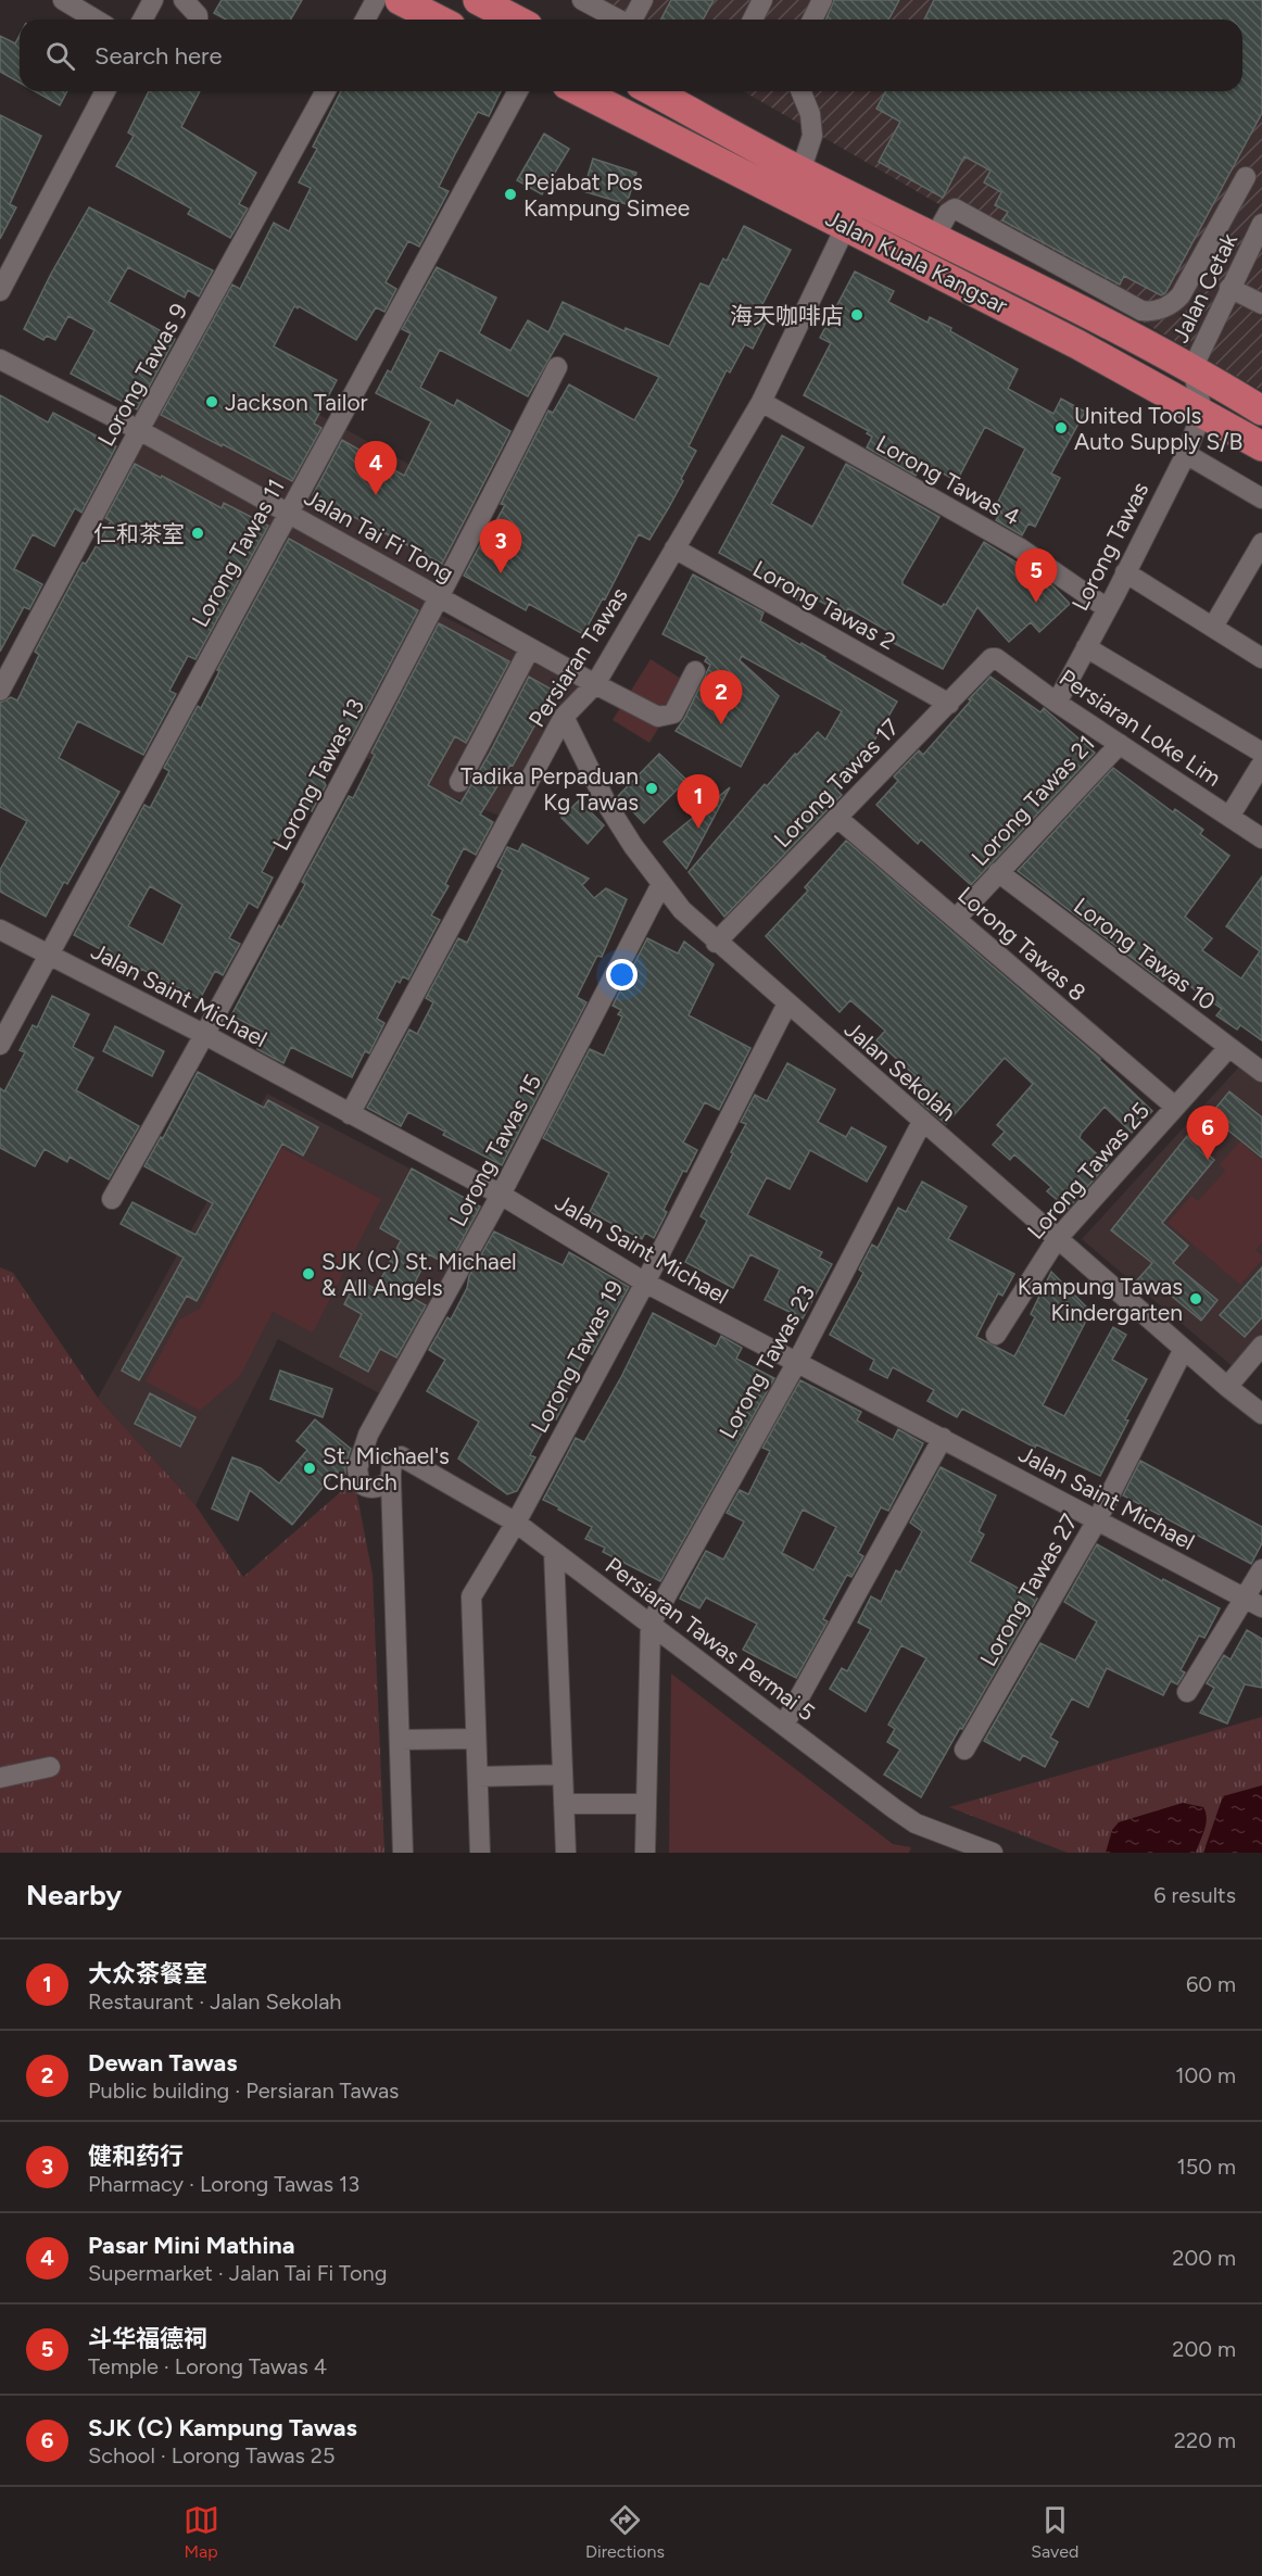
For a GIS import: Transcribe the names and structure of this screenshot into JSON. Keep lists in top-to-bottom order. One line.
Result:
{"streets":{"highway":["Jalan Kuala Kangsar"],"street":["Jalan Cetak","Lorong Tawas 9","Lorong Tawas 4","Jalan Tai Fi Tong","Lorong Tawas","Lorong Tawas 11","Lorong Tawas 2","Persiaran Tawas","Persiaran Loke Lim","Lorong Tawas 13","Lorong Tawas 17","Lorong Tawas 21","Lorong Tawas 8","Lorong Tawas 10","Jalan Saint Michael","Jalan Sekolah","Lorong Tawas 15","Lorong Tawas 25","Lorong Tawas 19","Lorong Tawas 23","Lorong Tawas 27","Persiaran Tawas Permai 5"]},"crossings":[["Jalan Kuala Kangsar","Jalan Cetak"],["Jalan Kuala Kangsar","Lorong Tawas"],["Jalan Kuala Kangsar","Persiaran Tawas"],["Jalan Cetak","Lorong Tawas"],["Lorong Tawas 9","Jalan Tai Fi Tong"],["Lorong Tawas 4","Lorong Tawas"],["Lorong Tawas 4","Persiaran Tawas"],["Jalan Tai Fi Tong","Lorong Tawas 11"],["Jalan Tai Fi Tong","Persiaran Tawas"],["Jalan Tai Fi Tong","Lorong Tawas 13"],["Lorong Tawas","Persiaran Loke Lim"],["Lorong Tawas 11","Jalan Saint Michael"],["Lorong Tawas 2","Persiaran Tawas"],["Lorong Tawas 2","Lorong Tawas 17"],["Persiaran Tawas","Jalan Saint Michael"],["Persiaran Tawas","Jalan Sekolah"],["Persiaran Loke Lim","Lorong Tawas 17"],["Persiaran Loke Lim","Lorong Tawas 21"],["Lorong Tawas 13","Jalan Saint Michael"],["Lorong Tawas 17","Lorong Tawas 8"],["Lorong Tawas 17","Jalan Sekolah"],["Lorong Tawas 21","Lorong Tawas 8"],["Lorong Tawas 21","Lorong Tawas 10"],["Lorong Tawas 8","Lorong Tawas 25"],["Lorong Tawas 10","Lorong Tawas 25"],["Jalan Saint Michael","Lorong Tawas 15"],["Jalan Saint Michael","Lorong Tawas 19"],["Jalan Saint Michael","Lorong Tawas 23"],["Jalan Saint Michael","Lorong Tawas 27"],["Jalan Sekolah","Lorong Tawas 15"],["Jalan Sekolah","Lorong Tawas 25"],["Jalan Sekolah","Lorong Tawas 19"],["Jalan Sekolah","Lorong Tawas 23"],["Jalan Sekolah","Lorong Tawas 27"],["Lorong Tawas 15","Persiaran Tawas Permai 5"],["Lorong Tawas 19","Persiaran Tawas Permai 5"],["Lorong Tawas 23","Persiaran Tawas Permai 5"]],"places":["Pejabat Pos Kampung Simee","海天咖啡店","Jackson Tailor","United Tools Auto Supply S/B","仁和茶室","Tadika Perpaduan Kg Tawas","SJK (C) St. Michael & All Angels","Kampung Tawas Kindergarten","St. Michael's Church"],"page":{"search":"Search here","pins":["4","3","5","2","1","6"],"heading":["Nearby","6 results"],"list":[{"mark":"1","name":"大众茶餐室","note":"Restaurant · Jalan Sekolah","value":"60 m"},{"mark":"2","name":"Dewan Tawas","note":"Public building · Persiaran Tawas","value":"100 m"},{"mark":"3","name":"健和药行","note":"Pharmacy · Lorong Tawas 13","value":"150 m"},{"mark":"4","name":"Pasar Mini Mathina","note":"Supermarket · Jalan Tai Fi Tong","value":"200 m"},{"mark":"5","name":"斗华福德祠","note":"Temple · Lorong Tawas 4","value":"200 m"},{"mark":"6","name":"SJK (C) Kampung Tawas","note":"School · Lorong Tawas 25","value":"220 m"}],"nav":["Map","Directions","Saved"]}}
